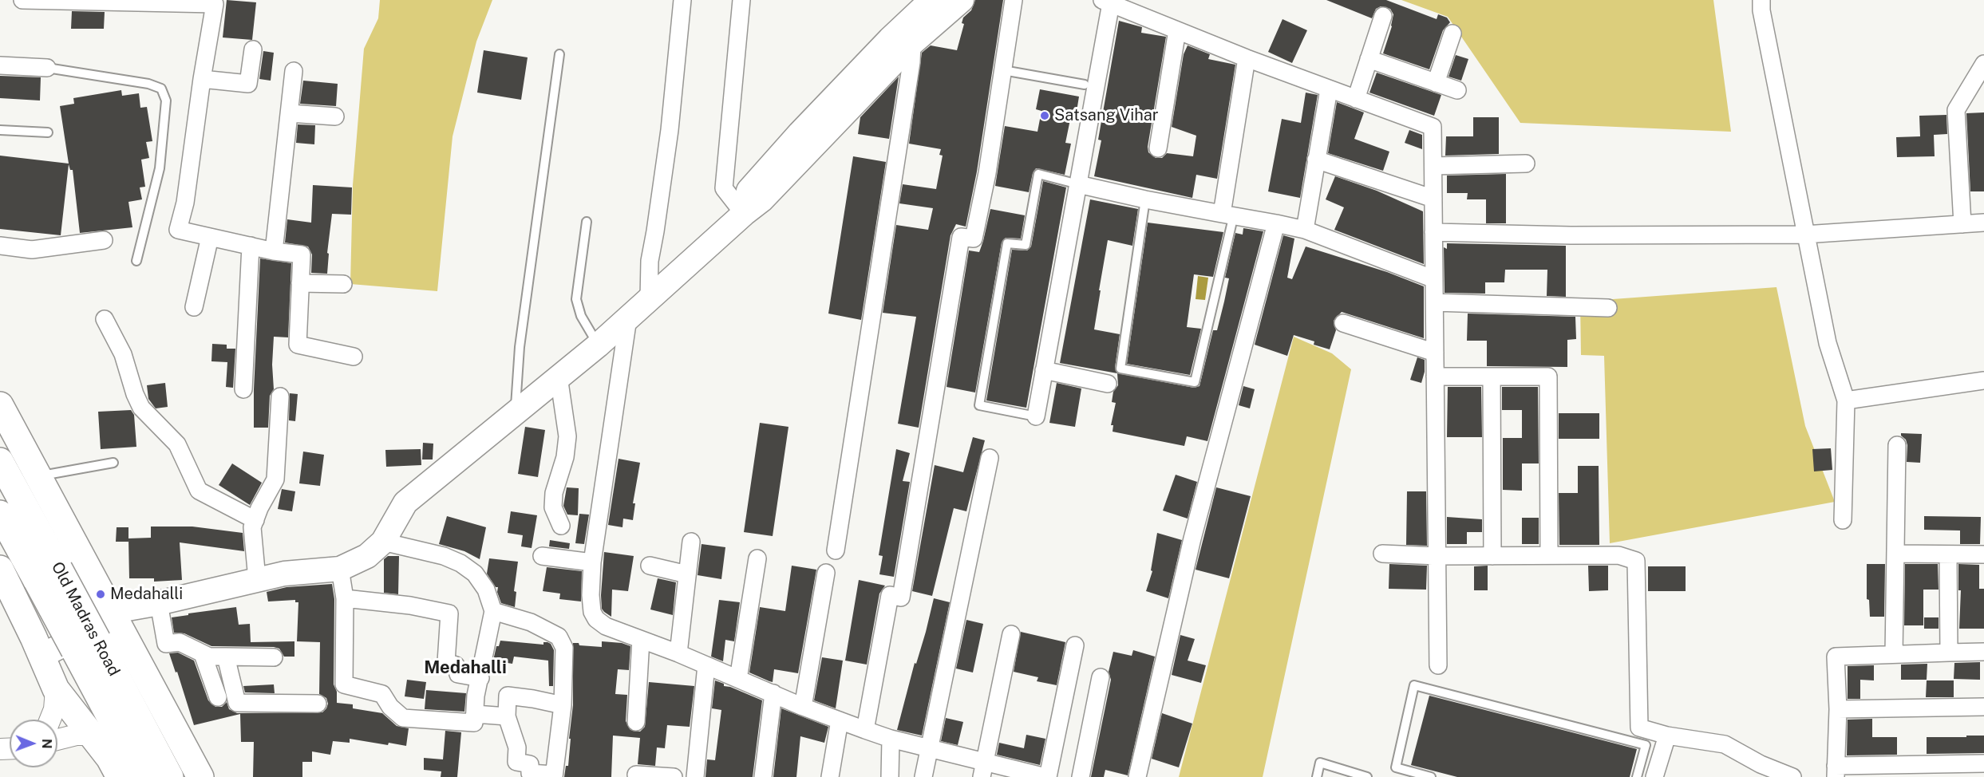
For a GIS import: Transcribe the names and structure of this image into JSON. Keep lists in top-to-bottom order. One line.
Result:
{"streets":{"main road":["Old Madras Road"]},"districts":["Medahalli"],"places":["Satsang Vihar","Medahalli"],"north":"right"}
